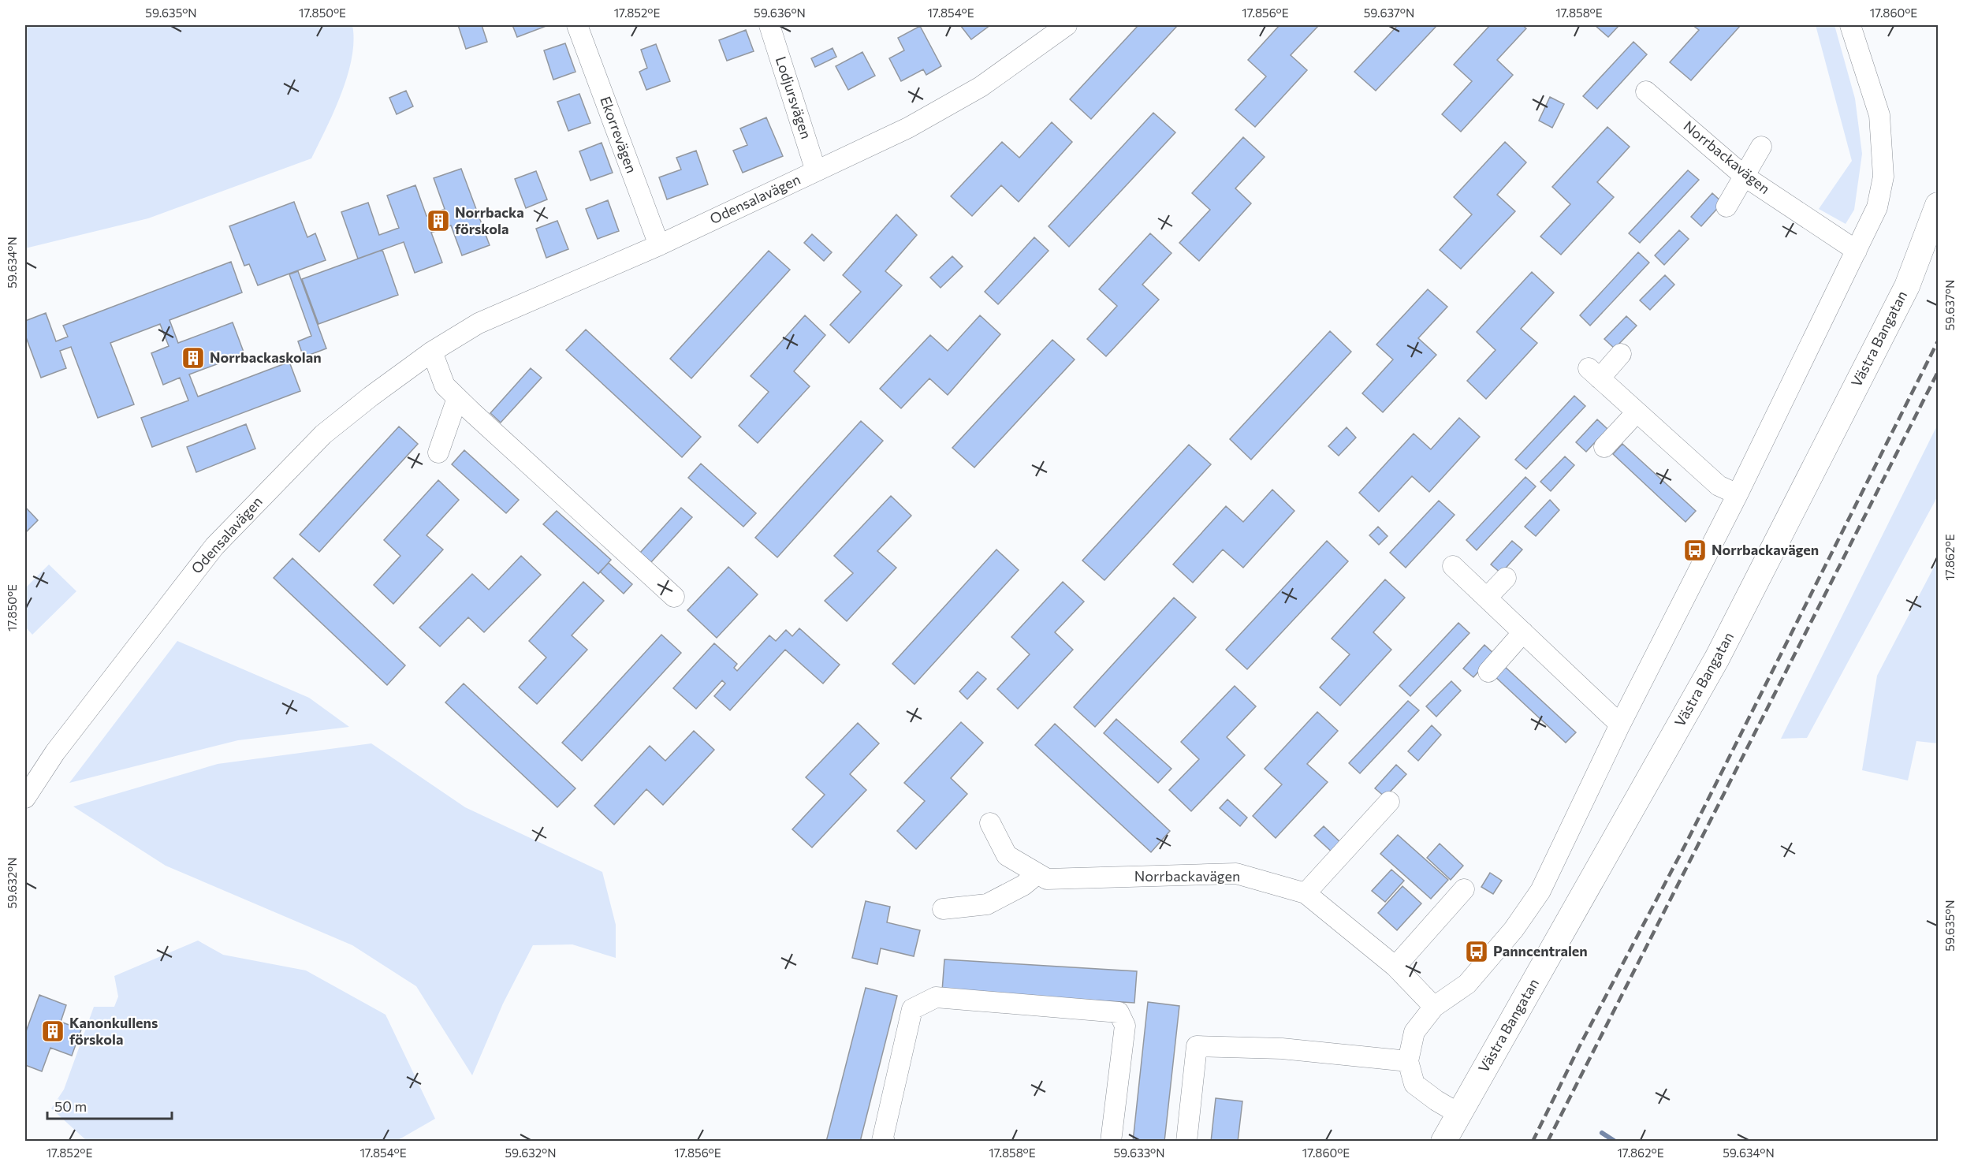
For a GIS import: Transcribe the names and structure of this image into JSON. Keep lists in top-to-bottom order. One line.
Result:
{"streets":{"street":["Lodjursvägen","Ekorrevägen","Norrbackavägen","Odensalavägen","Västra Bangatan"]},"crossings":[["Lodjursvägen","Odensalavägen"],["Ekorrevägen","Odensalavägen"]],"places":{"building":["Norrbacka förskola","Norrbackaskolan","Kanonkullens förskola"],"bus stop":["Norrbackavägen","Panncentralen"]},"scale_bar":"50 m","coordinates":["59.635°N","17.850°E","17.852°E","59.636°N","17.854°E","17.856°E","59.637°N","17.858°E","17.860°E","59.634°N","17.862°E","59.632°N","59.633°N"]}
